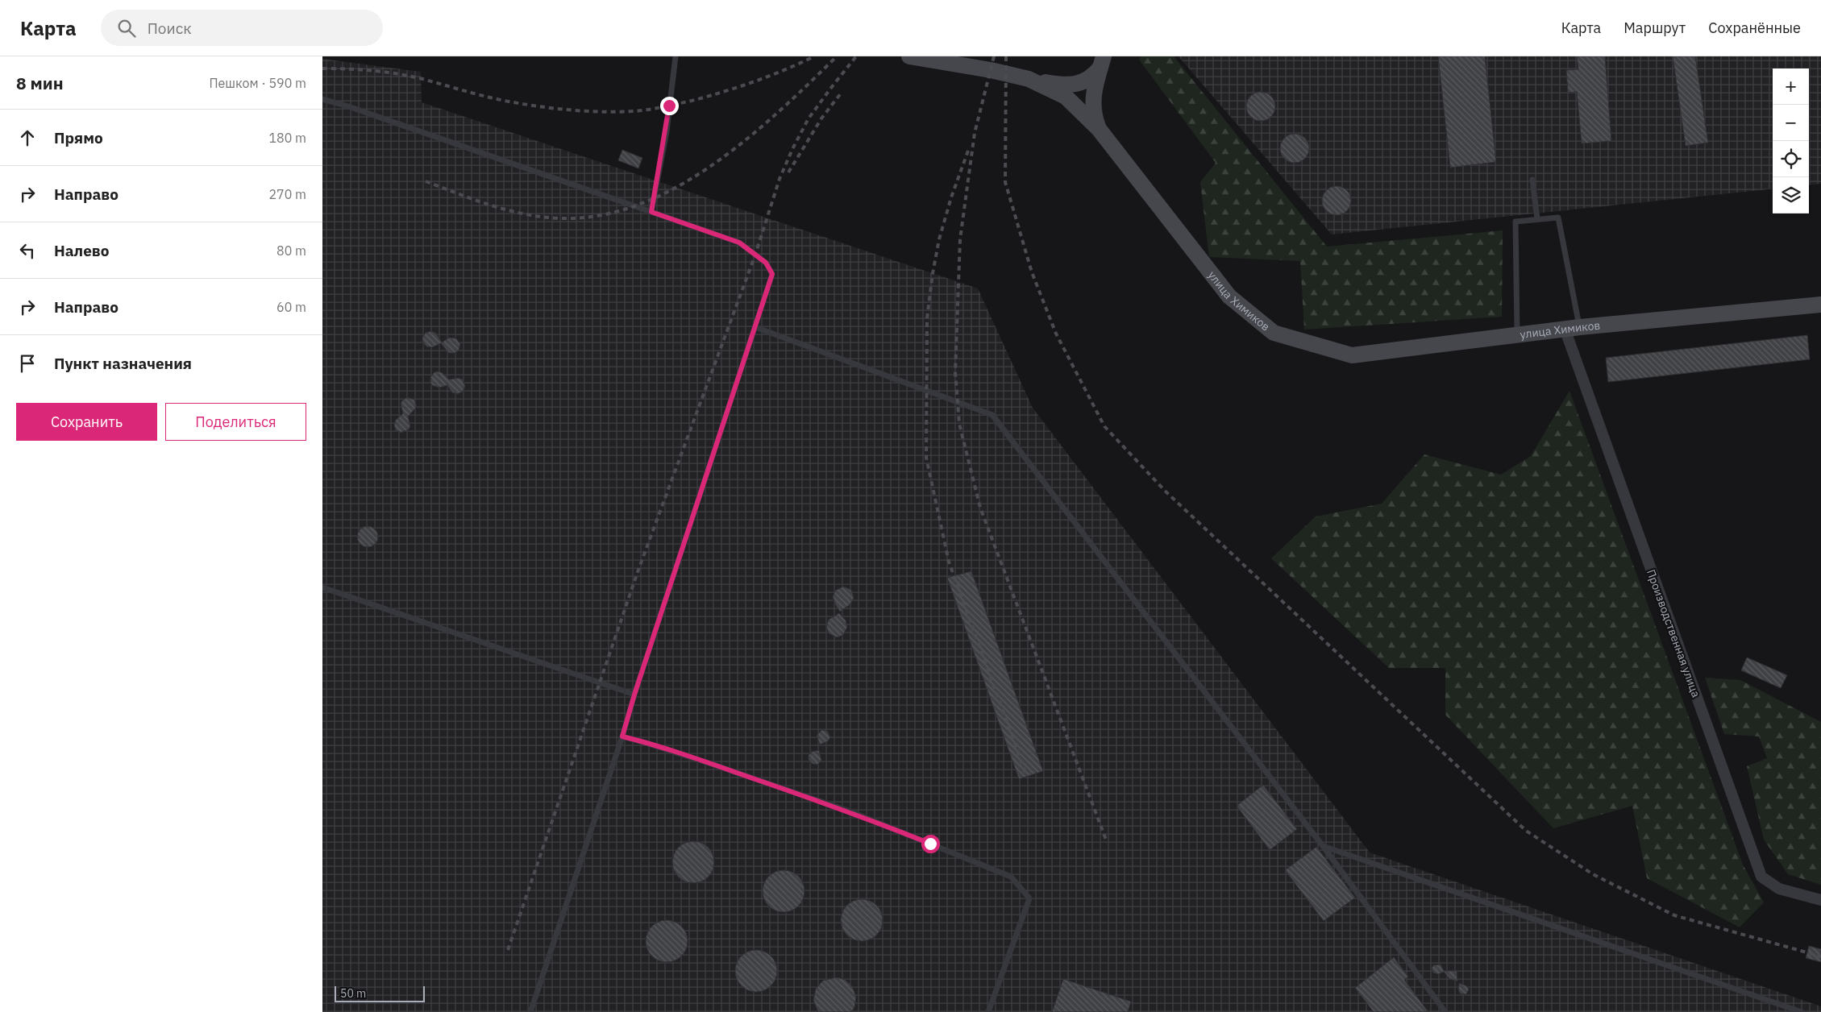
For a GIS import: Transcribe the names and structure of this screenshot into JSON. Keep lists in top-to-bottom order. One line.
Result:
{"streets":{"street":["улица Химиков","Производственная улица"]},"crossings":[["улица Химиков","Производственная улица"]],"scale_bar":"50 m","page":{"header":"Карта","search":"Поиск","nav":["Карта","Маршрут","Сохранённые"],"heading":["8 мин","Пешком · 590 m"],"map_buttons":["+","−"],"list":[["Прямо","180 m"],["Направо","270 m"],["Налево","80 m"],["Направо","60 m"],"Пункт назначения"],"buttons":["Сохранить","Поделиться"],"scale":"50 m"}}
